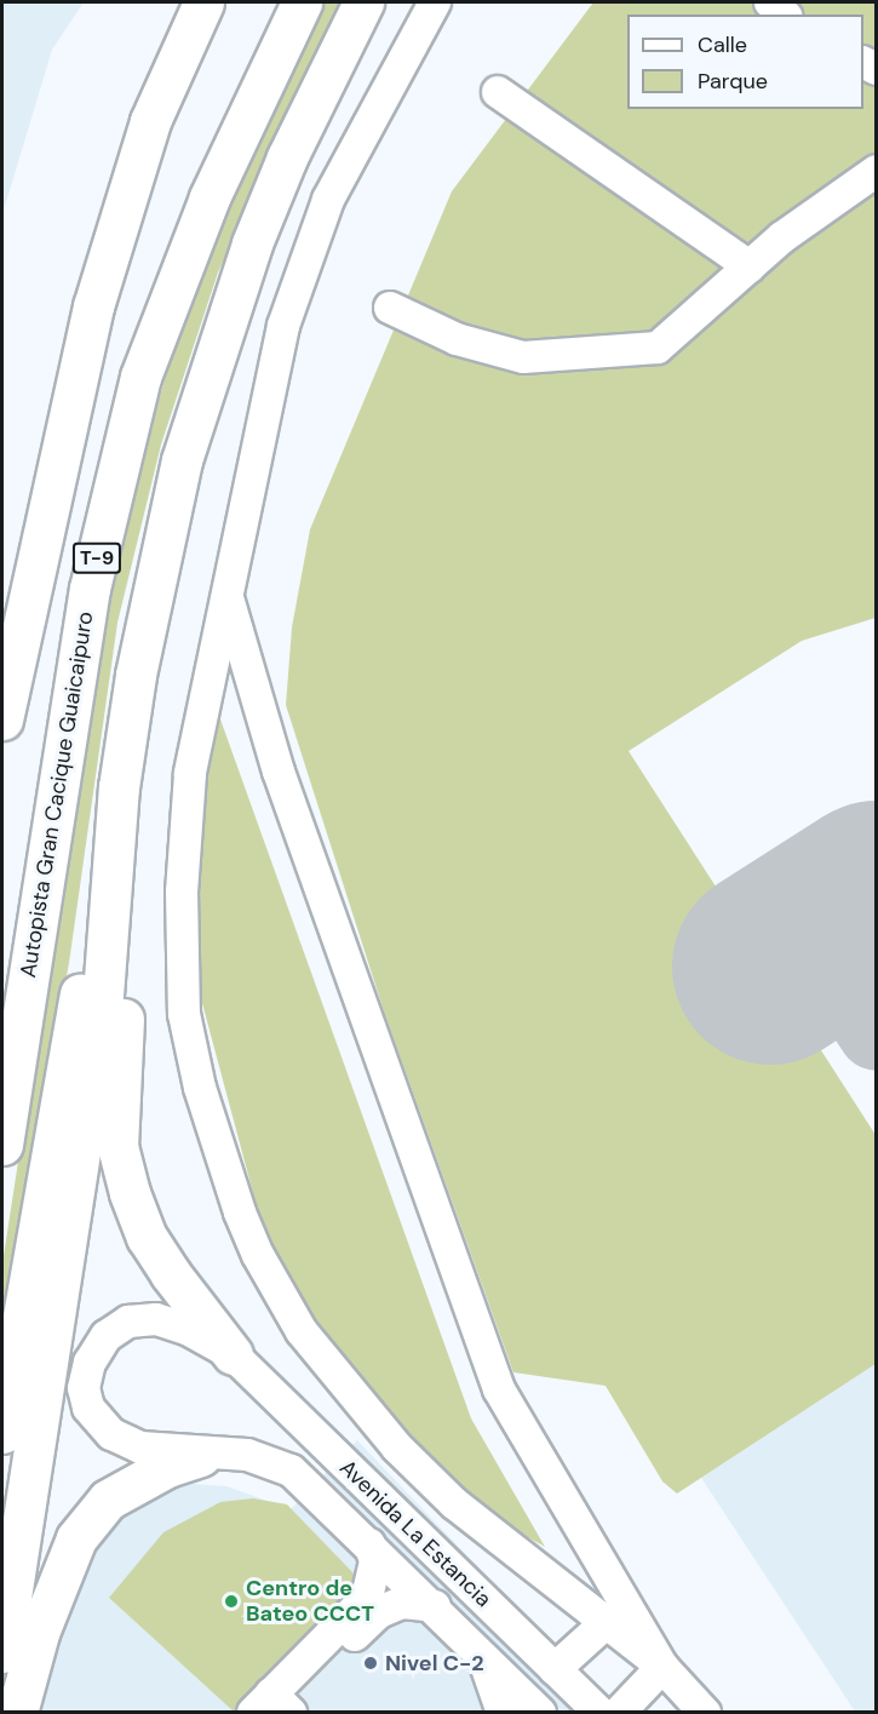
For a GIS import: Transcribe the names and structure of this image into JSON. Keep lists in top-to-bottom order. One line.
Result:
{"streets":{"highway":["T-9","Autopista Gran Cacique Guaicaipuro"],"street":["Avenida La Estancia"]},"places":["Centro de Bateo CCCT","Nivel C-2"],"legend":["Calle","Parque"]}
